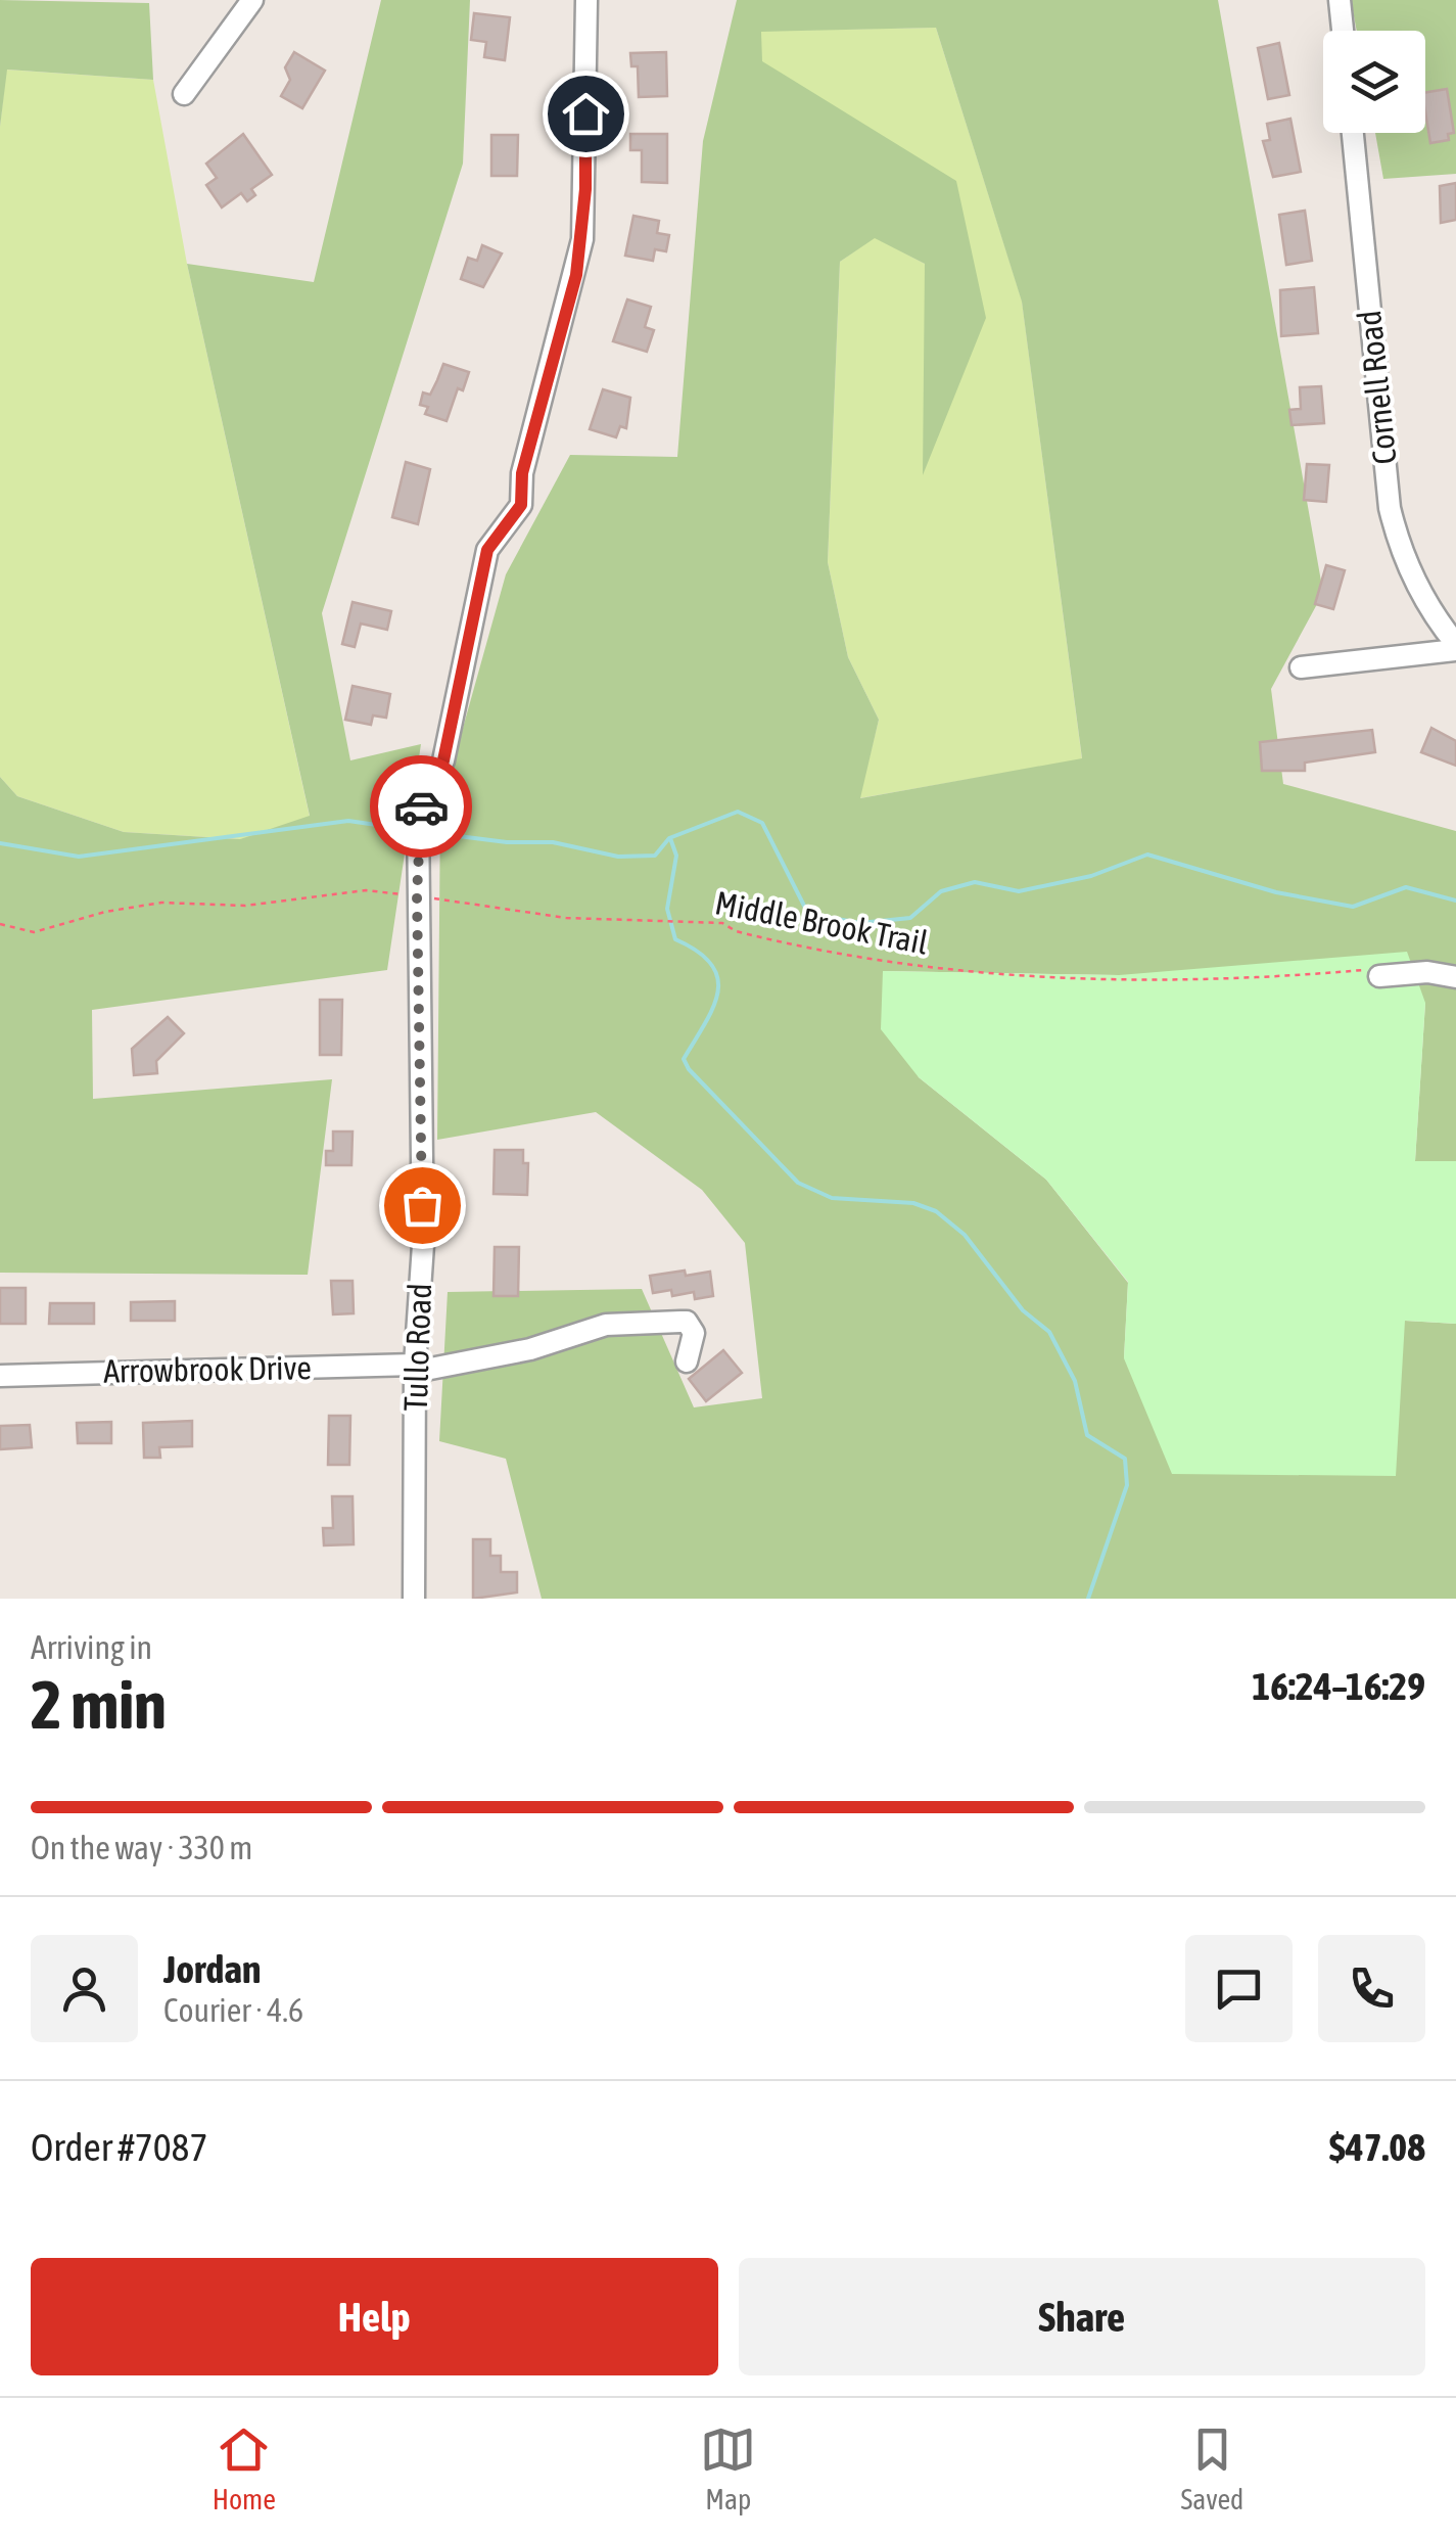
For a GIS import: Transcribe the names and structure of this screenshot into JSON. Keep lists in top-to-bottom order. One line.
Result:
{"streets":{"street":["Cornell Road","Tullo Road","Arrowbrook Drive"],"path":["Middle Brook Trail"]},"crossings":[["Middle Brook Trail","Tullo Road"],["Tullo Road","Arrowbrook Drive"]],"page":{"heading":["2 min","Arriving in","16:24–16:29"],"panel":["Jordan","Courier · 4.6","Order #7087","$47.08"],"bar":"On the way · 330 m","buttons":["Help","Share"],"tabs":["Home","Map","Saved"]}}
